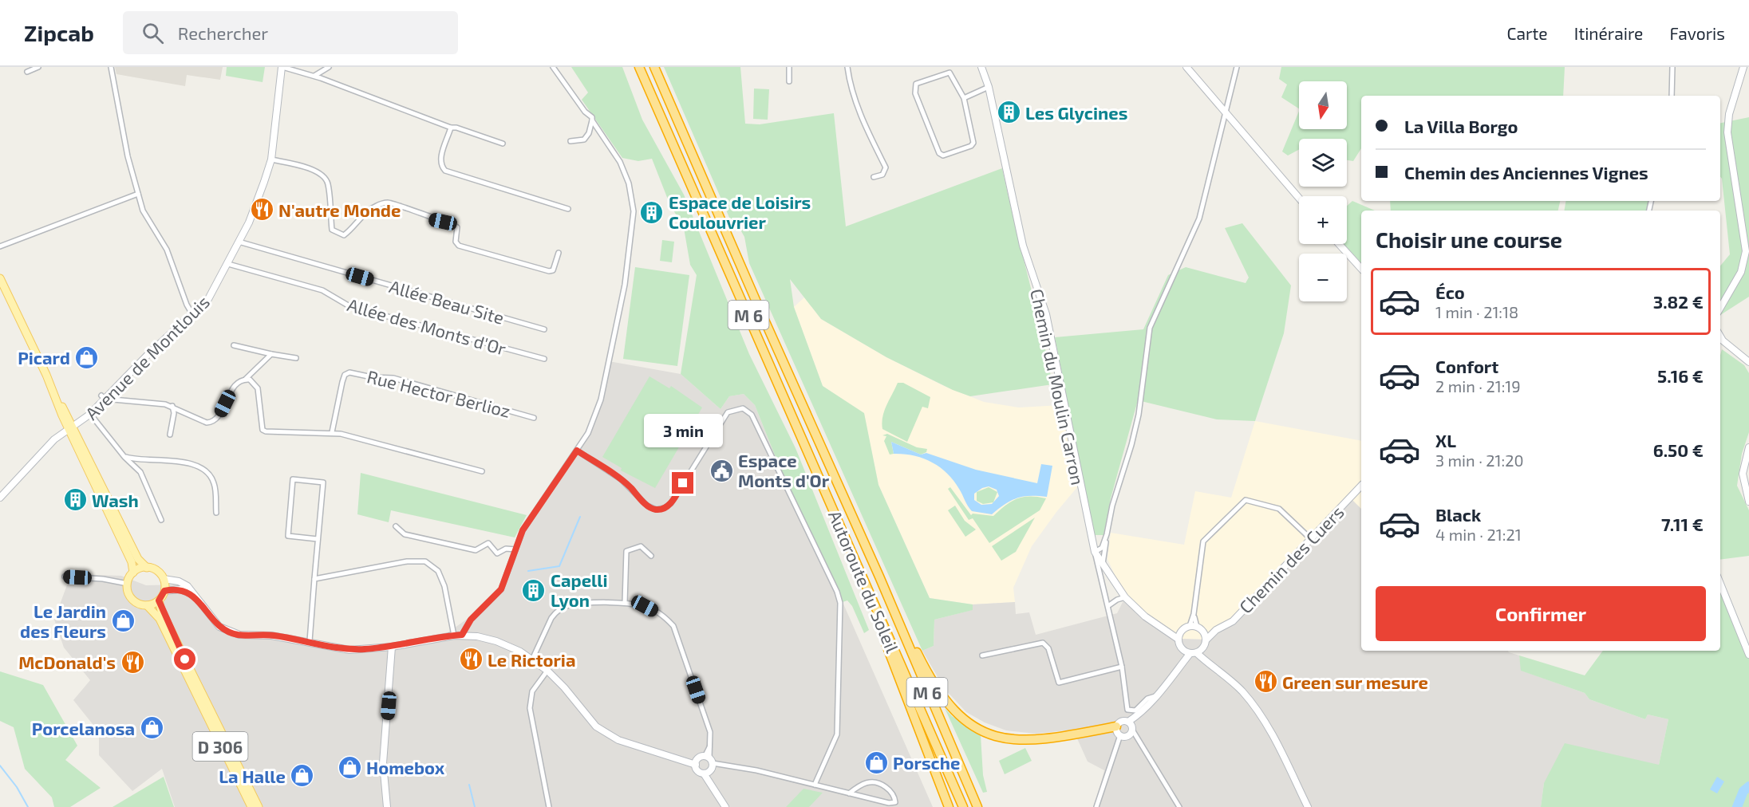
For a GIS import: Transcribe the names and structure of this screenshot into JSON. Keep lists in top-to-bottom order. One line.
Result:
{"streets":{"highway":["M 6","Autoroute du Soleil"],"main road":["D 306"],"street":["Allée Beau Site","Allée des Monts d'Or","Avenue de Montlouis","Chemin du Moulin Carron","Rue Hector Berlioz","Chemin des Cuers"]},"crossings":[["Allée Beau Site","Avenue de Montlouis"],["Allée des Monts d'Or","Avenue de Montlouis"]],"places":{"building":["Les Glycines","Espace de Loisirs Coulouvrier","Wash","Capelli Lyon"],"restaurant":["N'autre Monde","Le Rictoria","McDonald's","Green sur mesure"],"shop":["Picard","Le Jardin des Fleurs","Porcelanosa","Porsche","Homebox","La Halle"],"public building":["Espace Monts d'Or"]},"north":"bottom","page":{"header":"Zipcab","search":"Rechercher","nav":["Carte","Itinéraire","Favoris"],"map_buttons":["+","−"],"banner":["La Villa Borgo","Chemin des Anciennes Vignes"],"heading":"Choisir une course","list":[{"name":"Éco","note":"1 min · 21:18","value":"3.82 €"},{"name":"Confort","note":"2 min · 21:19","value":"5.16 €"},{"name":"XL","note":"3 min · 21:20","value":"6.50 €"},{"name":"Black","note":"4 min · 21:21","value":"7.11 €"}],"bubble":"3 min","buttons":"Confirmer"}}
